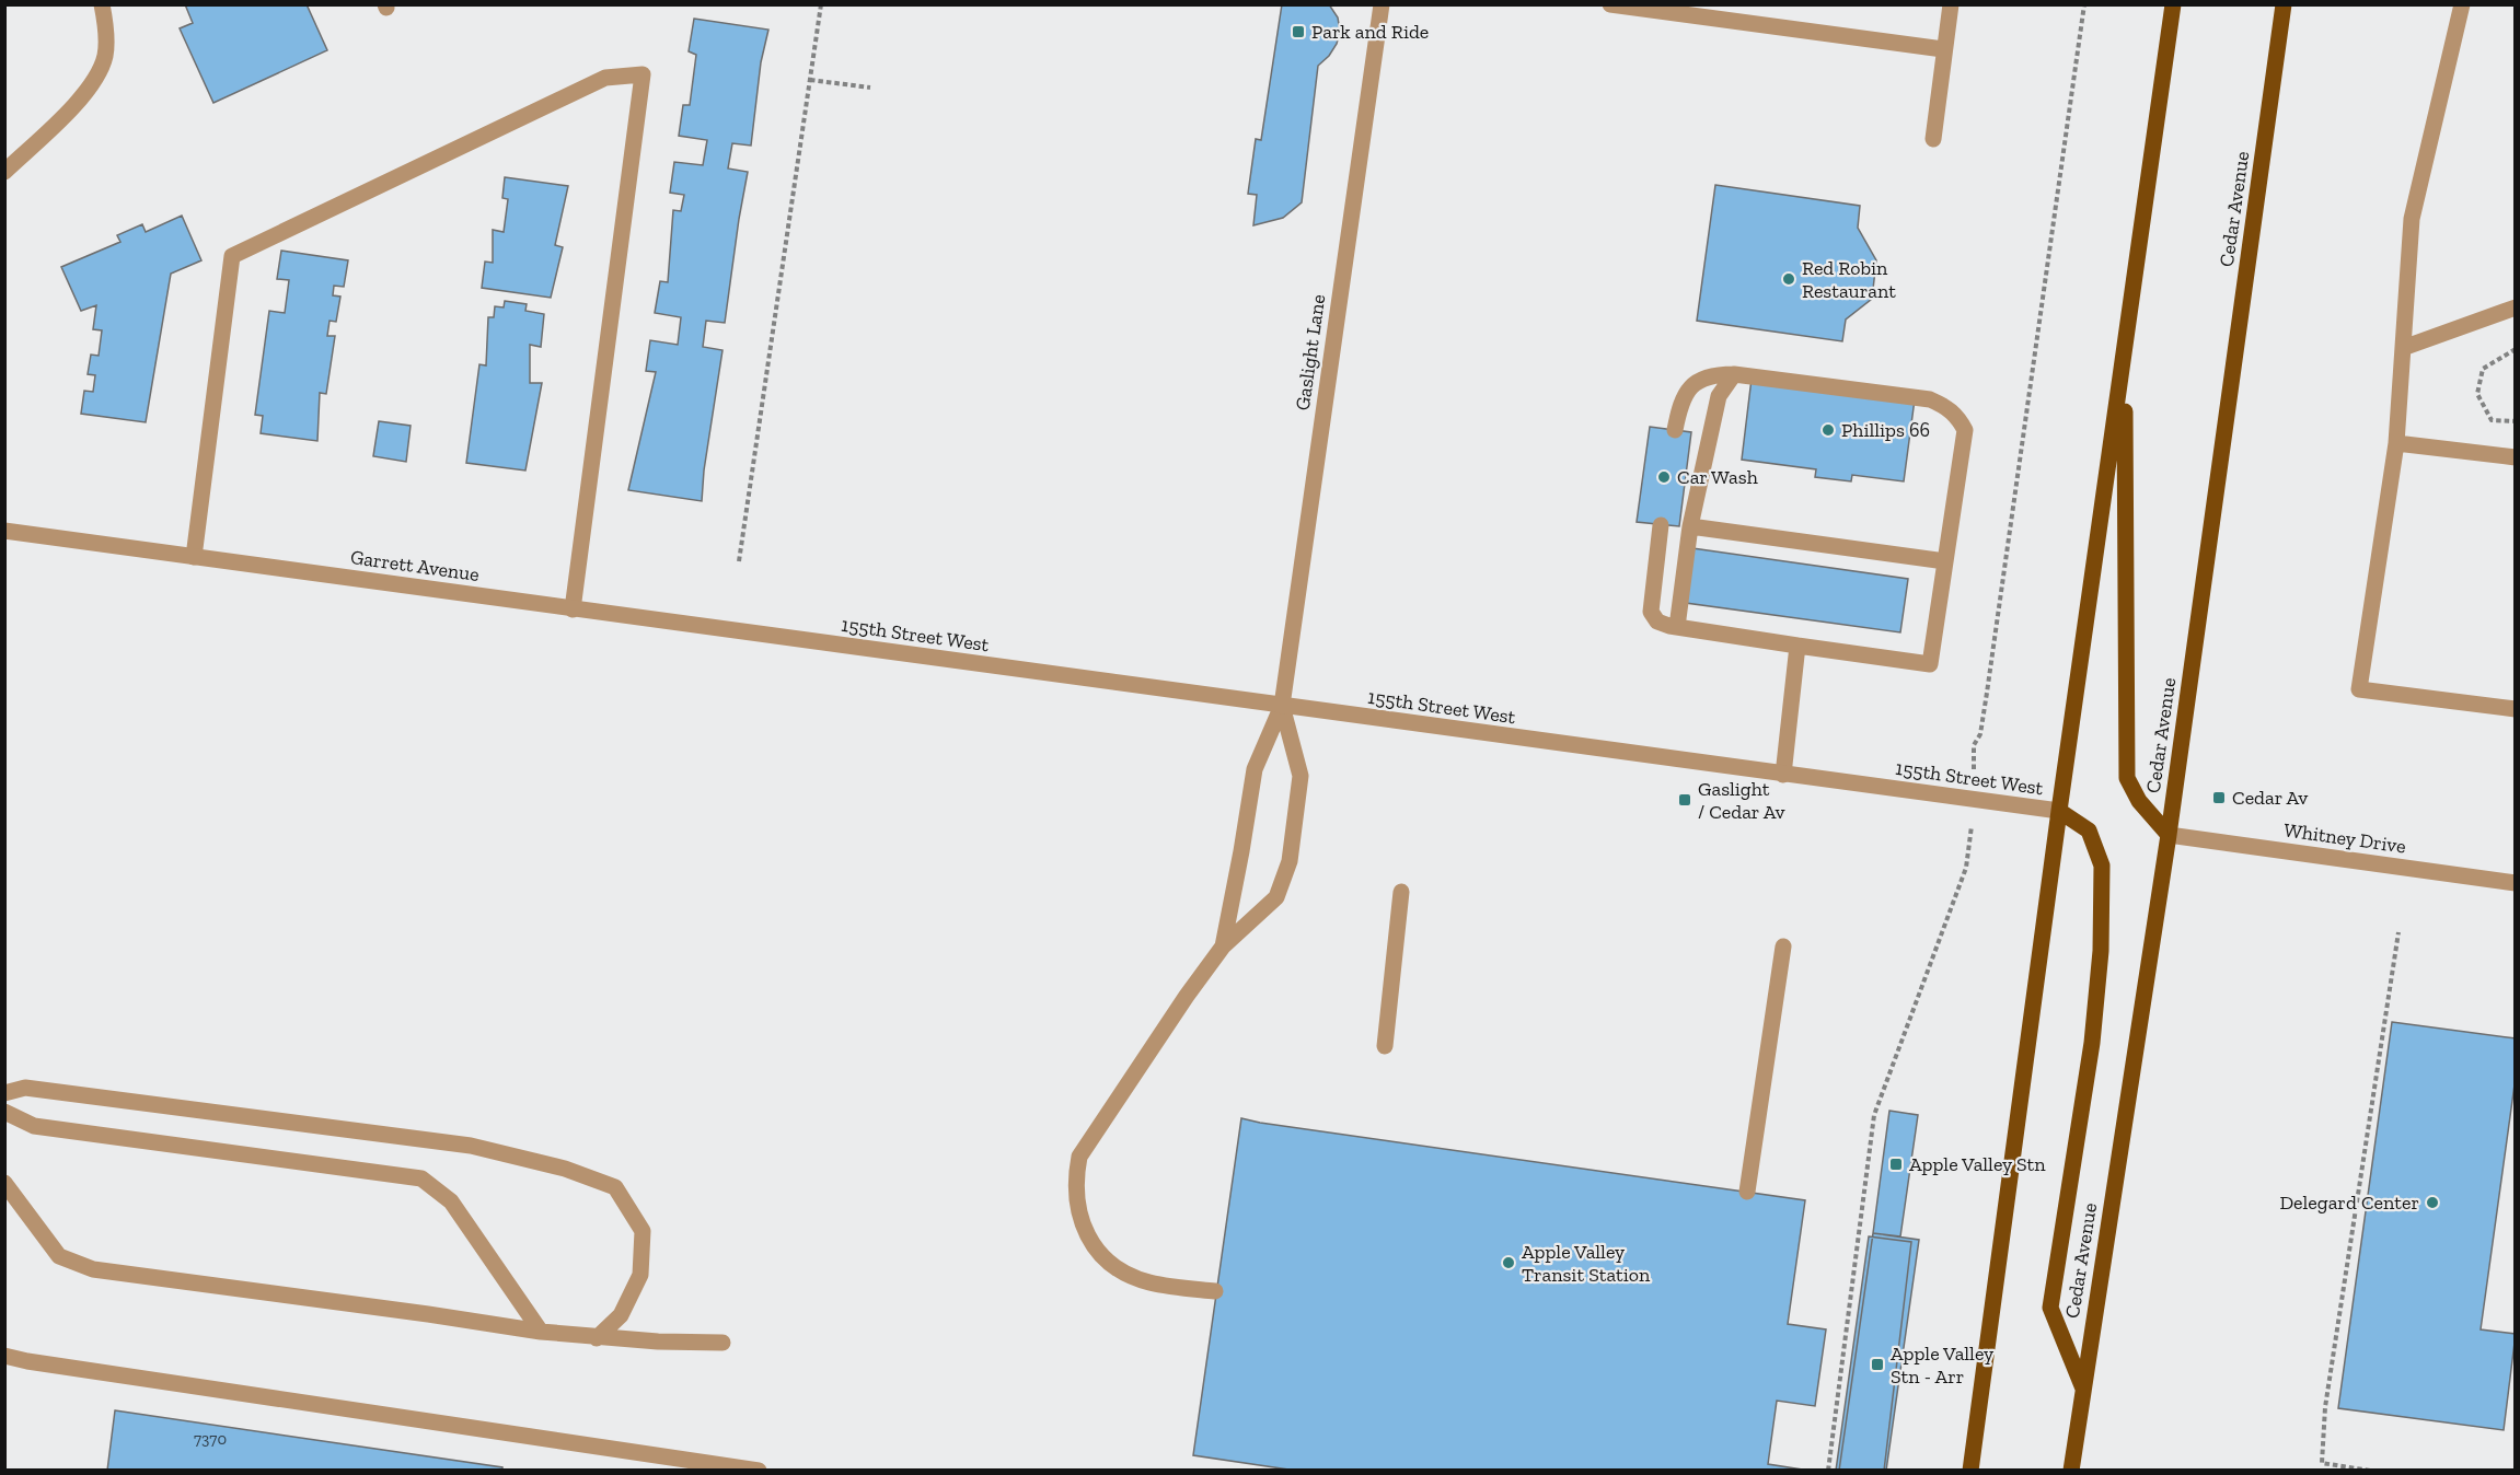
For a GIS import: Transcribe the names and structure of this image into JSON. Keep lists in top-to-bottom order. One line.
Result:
{"streets":{"main road":["Cedar Avenue"],"street":["Gaslight Lane","Garrett Avenue","155th Street West","Whitney Drive"]},"crossings":[["Cedar Avenue","Whitney Drive"],["Gaslight Lane","155th Street West"],["Garrett Avenue","155th Street West"]],"places":{"transit":["Park and Ride","Cedar Av","Gaslight / Cedar Av","Apple Valley Stn","Apple Valley Stn - Arr"],"other":["Red Robin Restaurant","Phillips 66","Car Wash","Delegard Center","Apple Valley Transit Station"]},"house_numbers":["7370"]}
